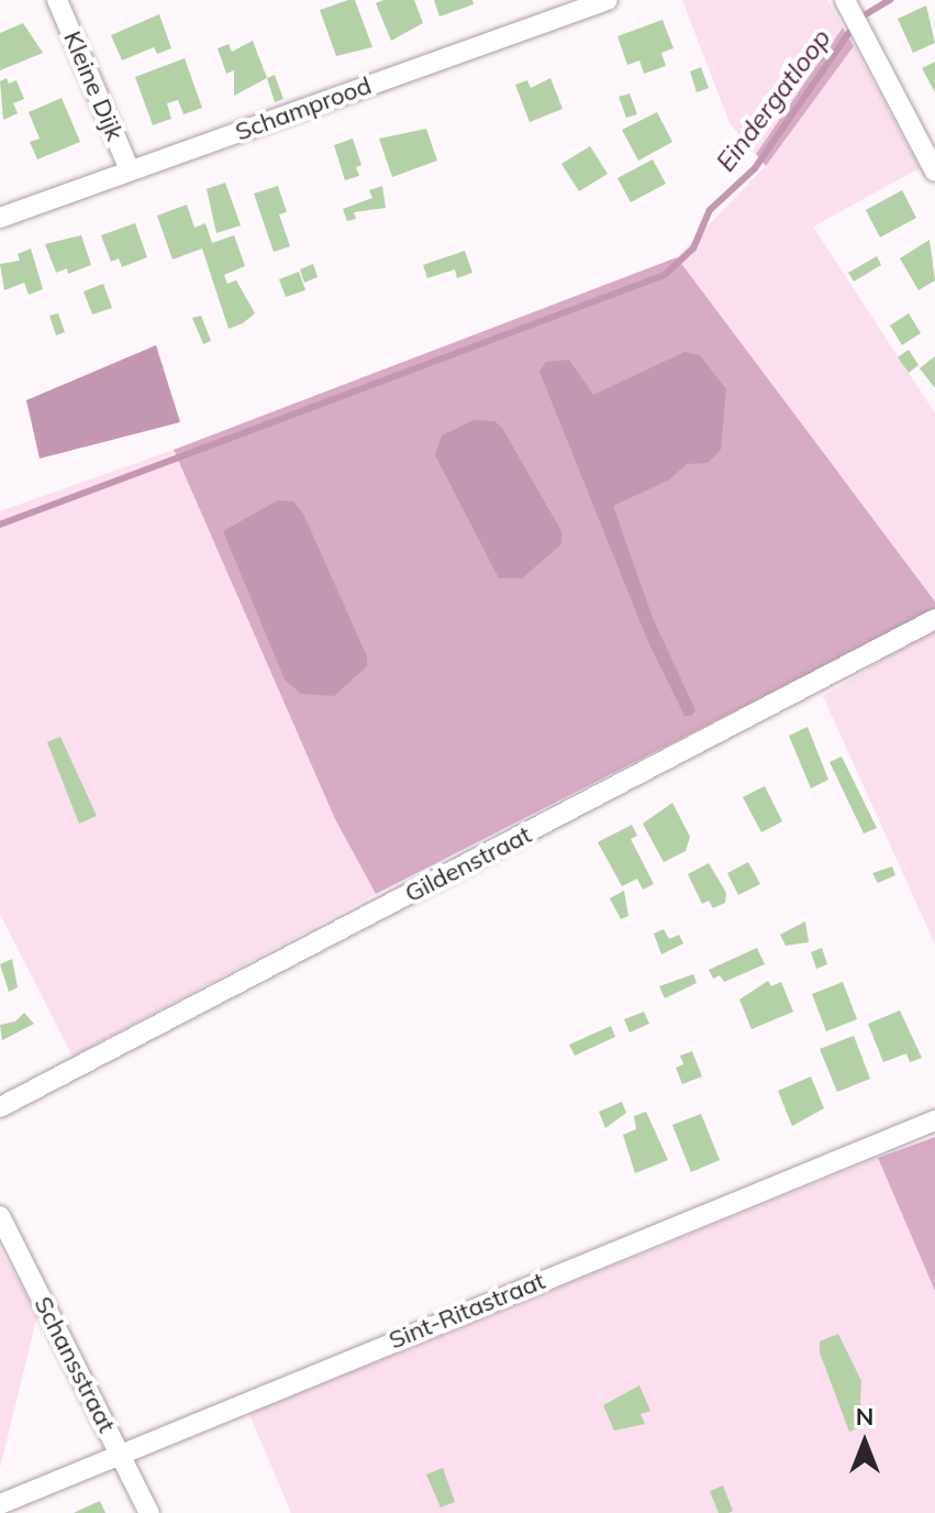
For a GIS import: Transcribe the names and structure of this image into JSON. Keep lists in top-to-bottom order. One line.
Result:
{"streets":{"street":["Kleine Dijk","Schamprood","Gildenstraat","Sint-Ritastraat","Schansstraat"]},"crossings":[["Kleine Dijk","Schamprood"],["Sint-Ritastraat","Schansstraat"]],"water":["Eindergatloop"],"north":"top"}
